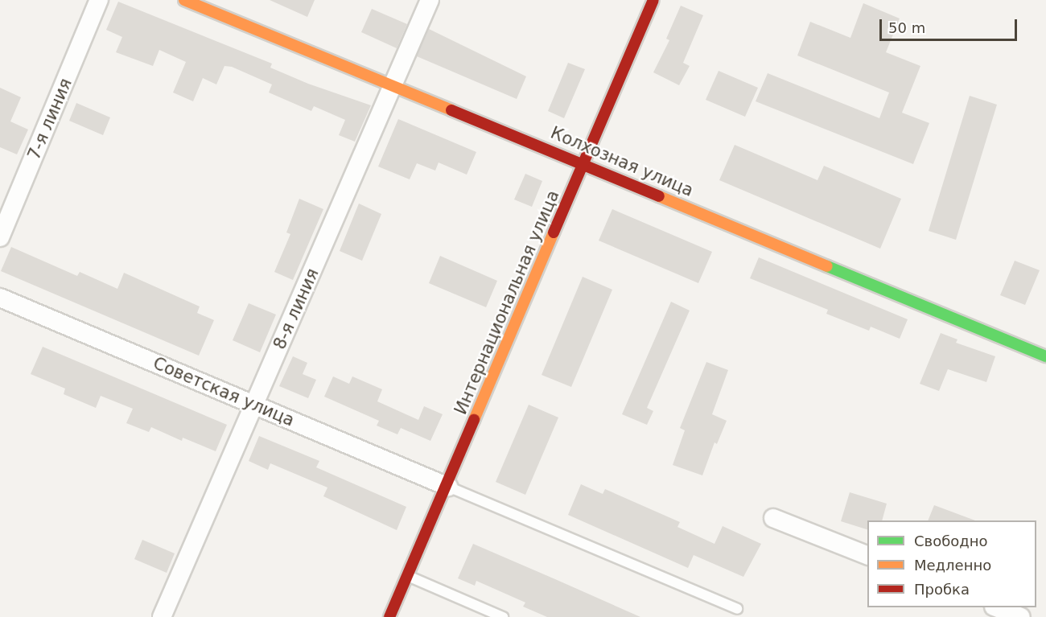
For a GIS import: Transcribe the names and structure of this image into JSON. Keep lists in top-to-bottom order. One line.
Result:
{"streets":{"street":["7-я линия","Колхозная улица","Интернациональная улица","8-я линия","Советская улица"]},"crossings":[["Колхозная улица","Интернациональная улица"],["Колхозная улица","8-я линия"],["Интернациональная улица","Советская улица"],["8-я линия","Советская улица"]],"legend":["Свободно","Медленно","Пробка"],"scale_bar":"50 m"}
